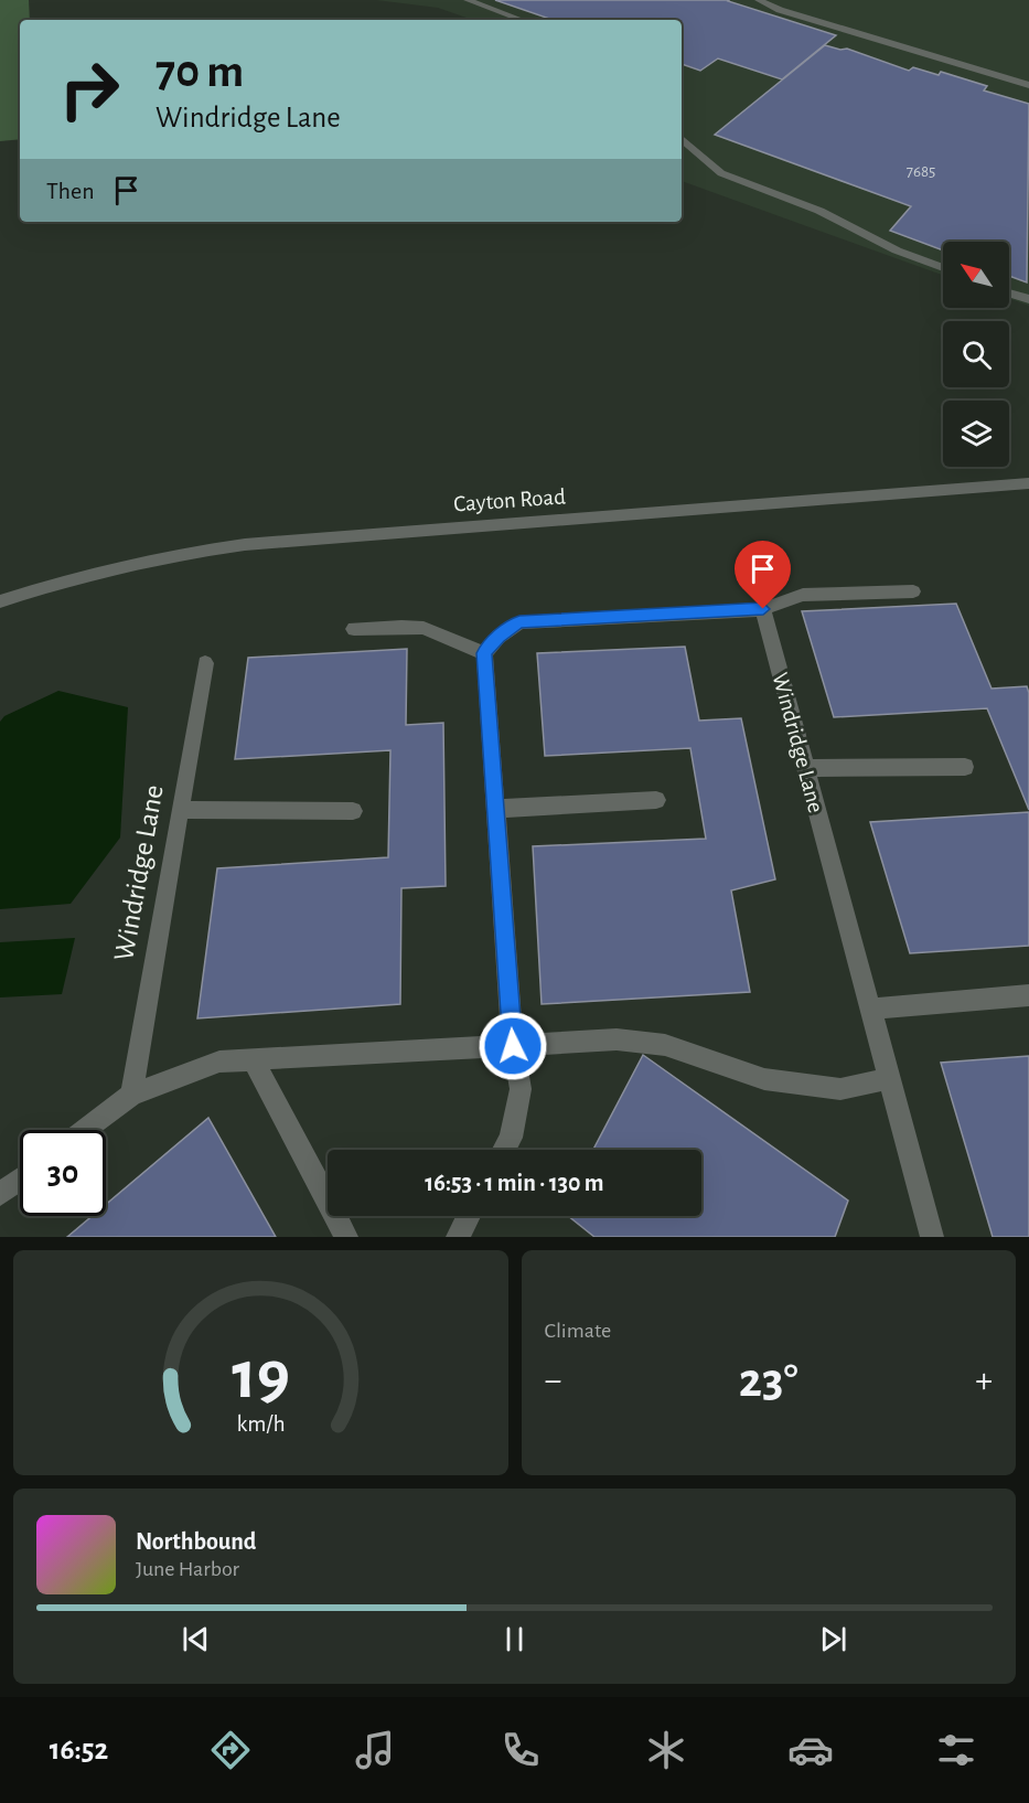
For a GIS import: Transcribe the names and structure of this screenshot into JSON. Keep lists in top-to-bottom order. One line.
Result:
{"streets":{"street":["Cayton Road","Windridge Lane"]},"house_numbers":["7685"],"north":"top left","page":{"turn":["70 m","Windridge Lane"],"then":"Then","limit":"30","trip":"16:53 · 1 min · 130 m","tile":"Climate","heat":["−","23°","+"],"song":["Northbound","June Harbor"],"tabs":"16:52","gauge":["19","km/h"]}}
